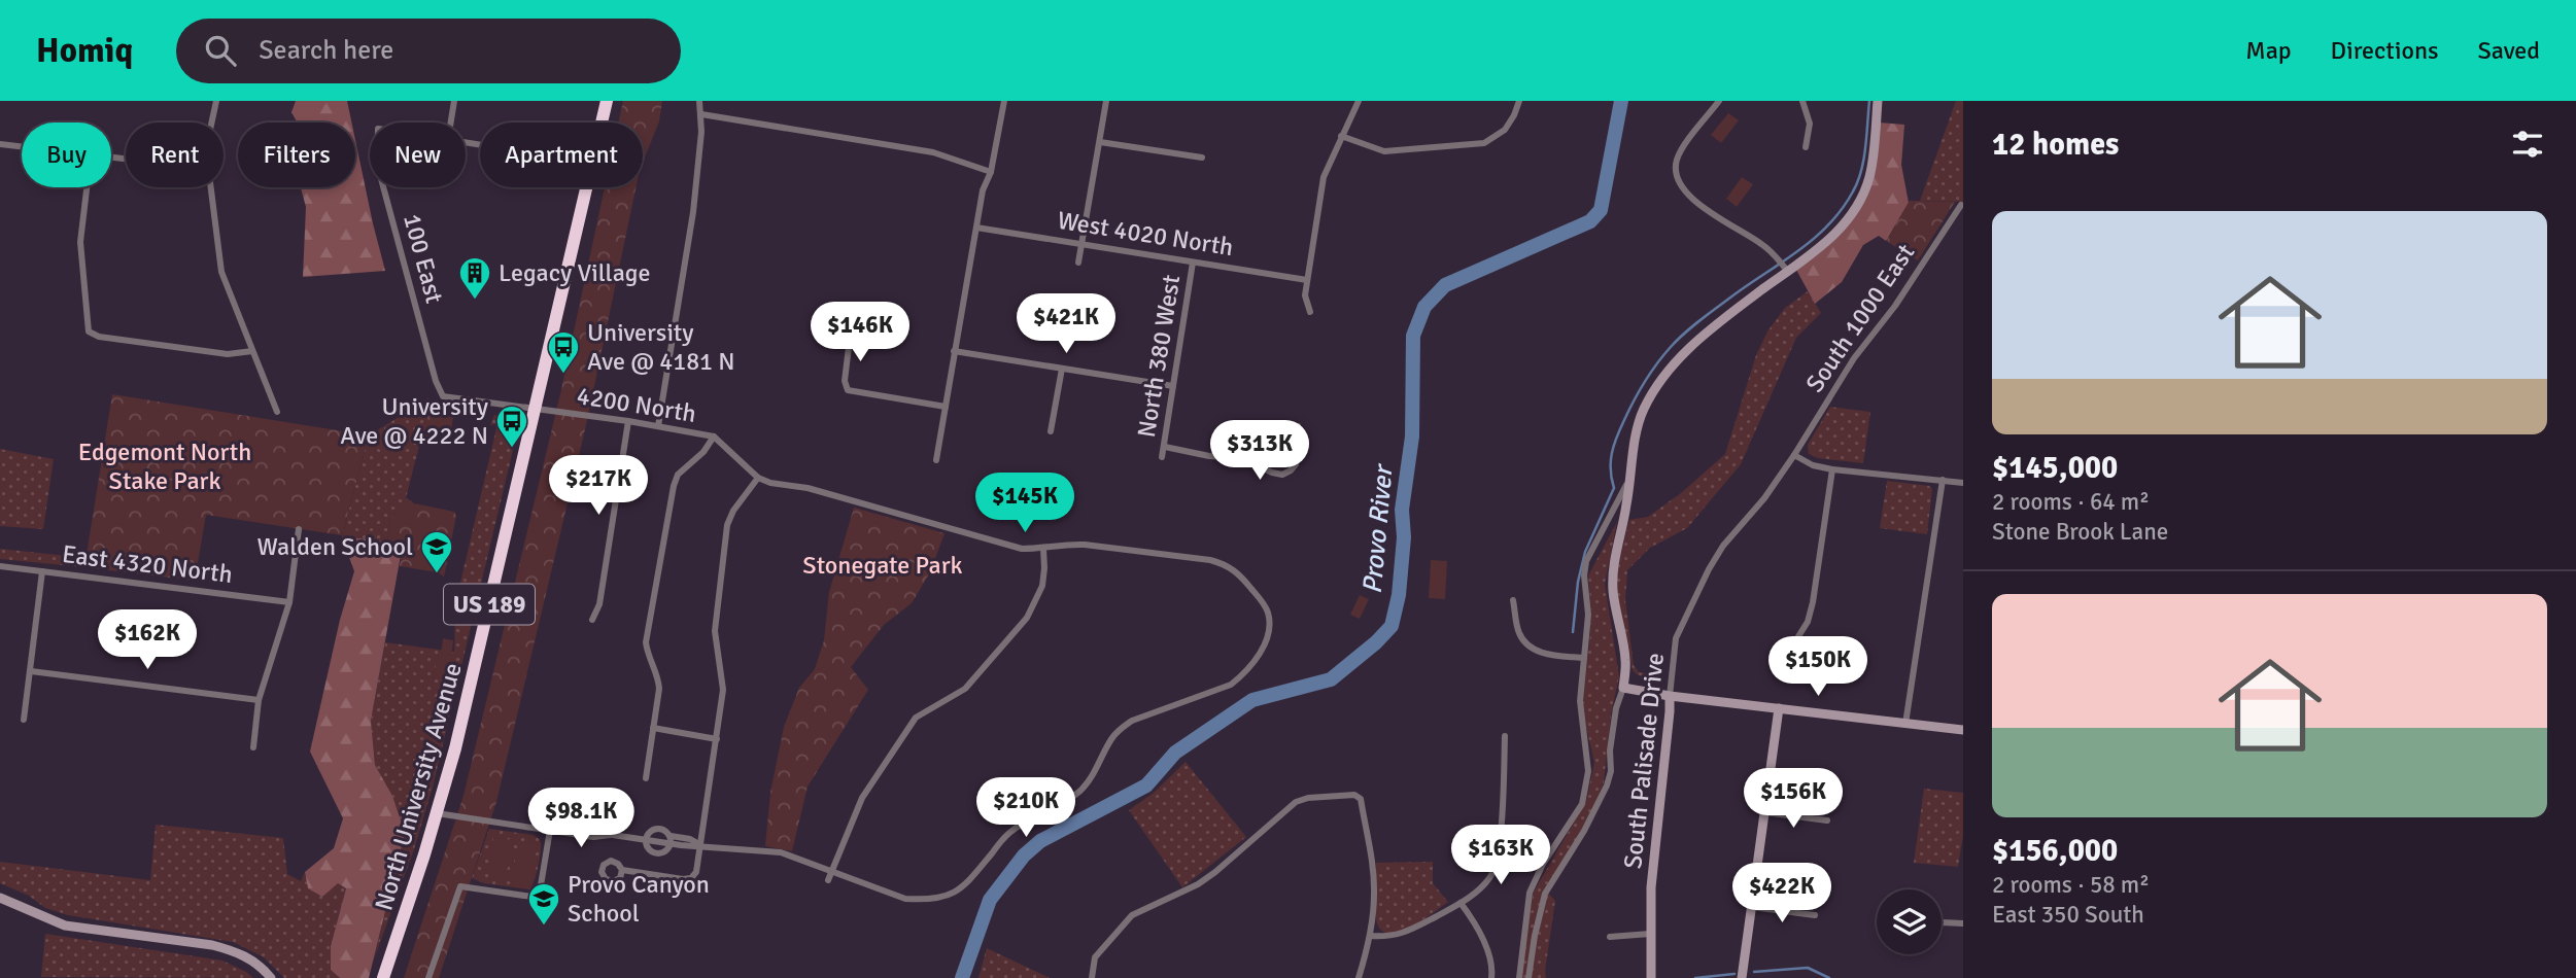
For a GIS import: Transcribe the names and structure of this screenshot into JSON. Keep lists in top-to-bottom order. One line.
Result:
{"streets":{"highway":["US 189","North University Avenue"],"street":["West 4020 North","100 East","South 1000 East","North 380 West","4200 North","East 4320 North","South Palisade Drive"]},"crossings":[["West 4020 North","North 380 West"],["100 East","4200 North"],["South 1000 East","South Palisade Drive"],["4200 North","North University Avenue"]],"water":["Provo River"],"parks":["Edgemont North Stake Park","Stonegate Park"],"places":{"building":["Legacy Village"],"bus stop":["University Ave @ 4181 N","University Ave @ 4222 N"],"school or university":["Walden School","Provo Canyon School"]},"page":{"header":"Homiq","search":"Search here","nav":["Map","Directions","Saved"],"heading":"12 homes","chip":["Buy","Rent","Filters","New","Apartment"],"list":[{"name":"$145,000","note":"2 rooms · 64 m² · Stone Brook Lane"},{"name":"$156,000","note":"2 rooms · 58 m² · East 350 South"}],"price":["$421K","$146K","$313K","$217K","$145K","$162K","$150K","$156K","$210K","$98.1K","$163K","$422K"]}}
